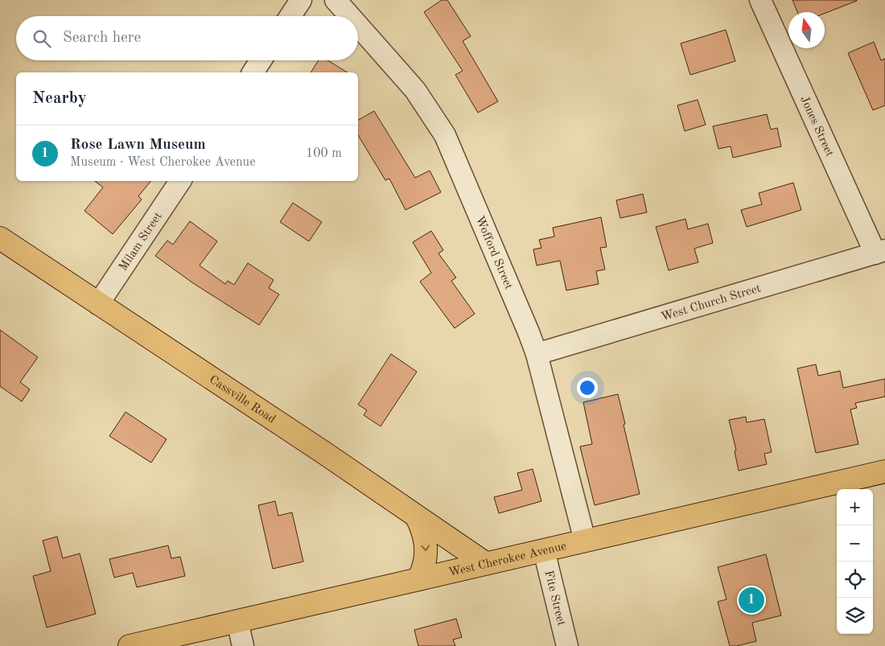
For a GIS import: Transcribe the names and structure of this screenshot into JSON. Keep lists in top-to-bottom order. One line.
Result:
{"streets":{"main road":["Cassville Road","West Cherokee Avenue"],"street":["Jones Street","Milam Street","Wofford Street","West Church Street","Fite Street"]},"crossings":[["Jones Street","West Church Street"],["Milam Street","Cassville Road"],["Wofford Street","West Church Street"],["Wofford Street","West Cherokee Avenue"],["Cassville Road","West Cherokee Avenue"],["West Cherokee Avenue","Fite Street"]],"north":"top","page":{"search":"Search here","heading":"Nearby","list":[{"mark":"1","name":"Rose Lawn Museum","note":"Museum · West Cherokee Avenue","value":"100 m"}],"map_buttons":["+","−"],"pins":"1"}}
